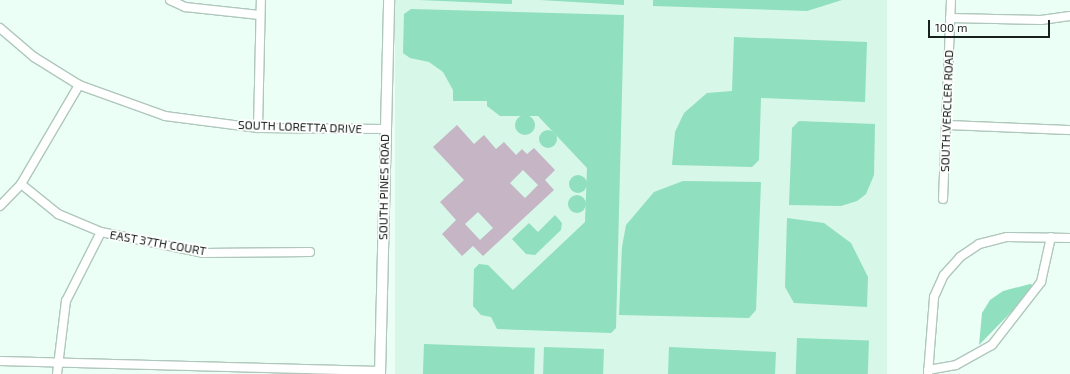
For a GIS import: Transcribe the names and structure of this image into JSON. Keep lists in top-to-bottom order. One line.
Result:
{"streets":{"street":["SOUTH VERCLER ROAD","SOUTH LORETTA DRIVE","SOUTH PINES ROAD","EAST 37TH COURT"]},"crossings":[["SOUTH LORETTA DRIVE","SOUTH PINES ROAD"]],"scale_bar":"100 m"}
